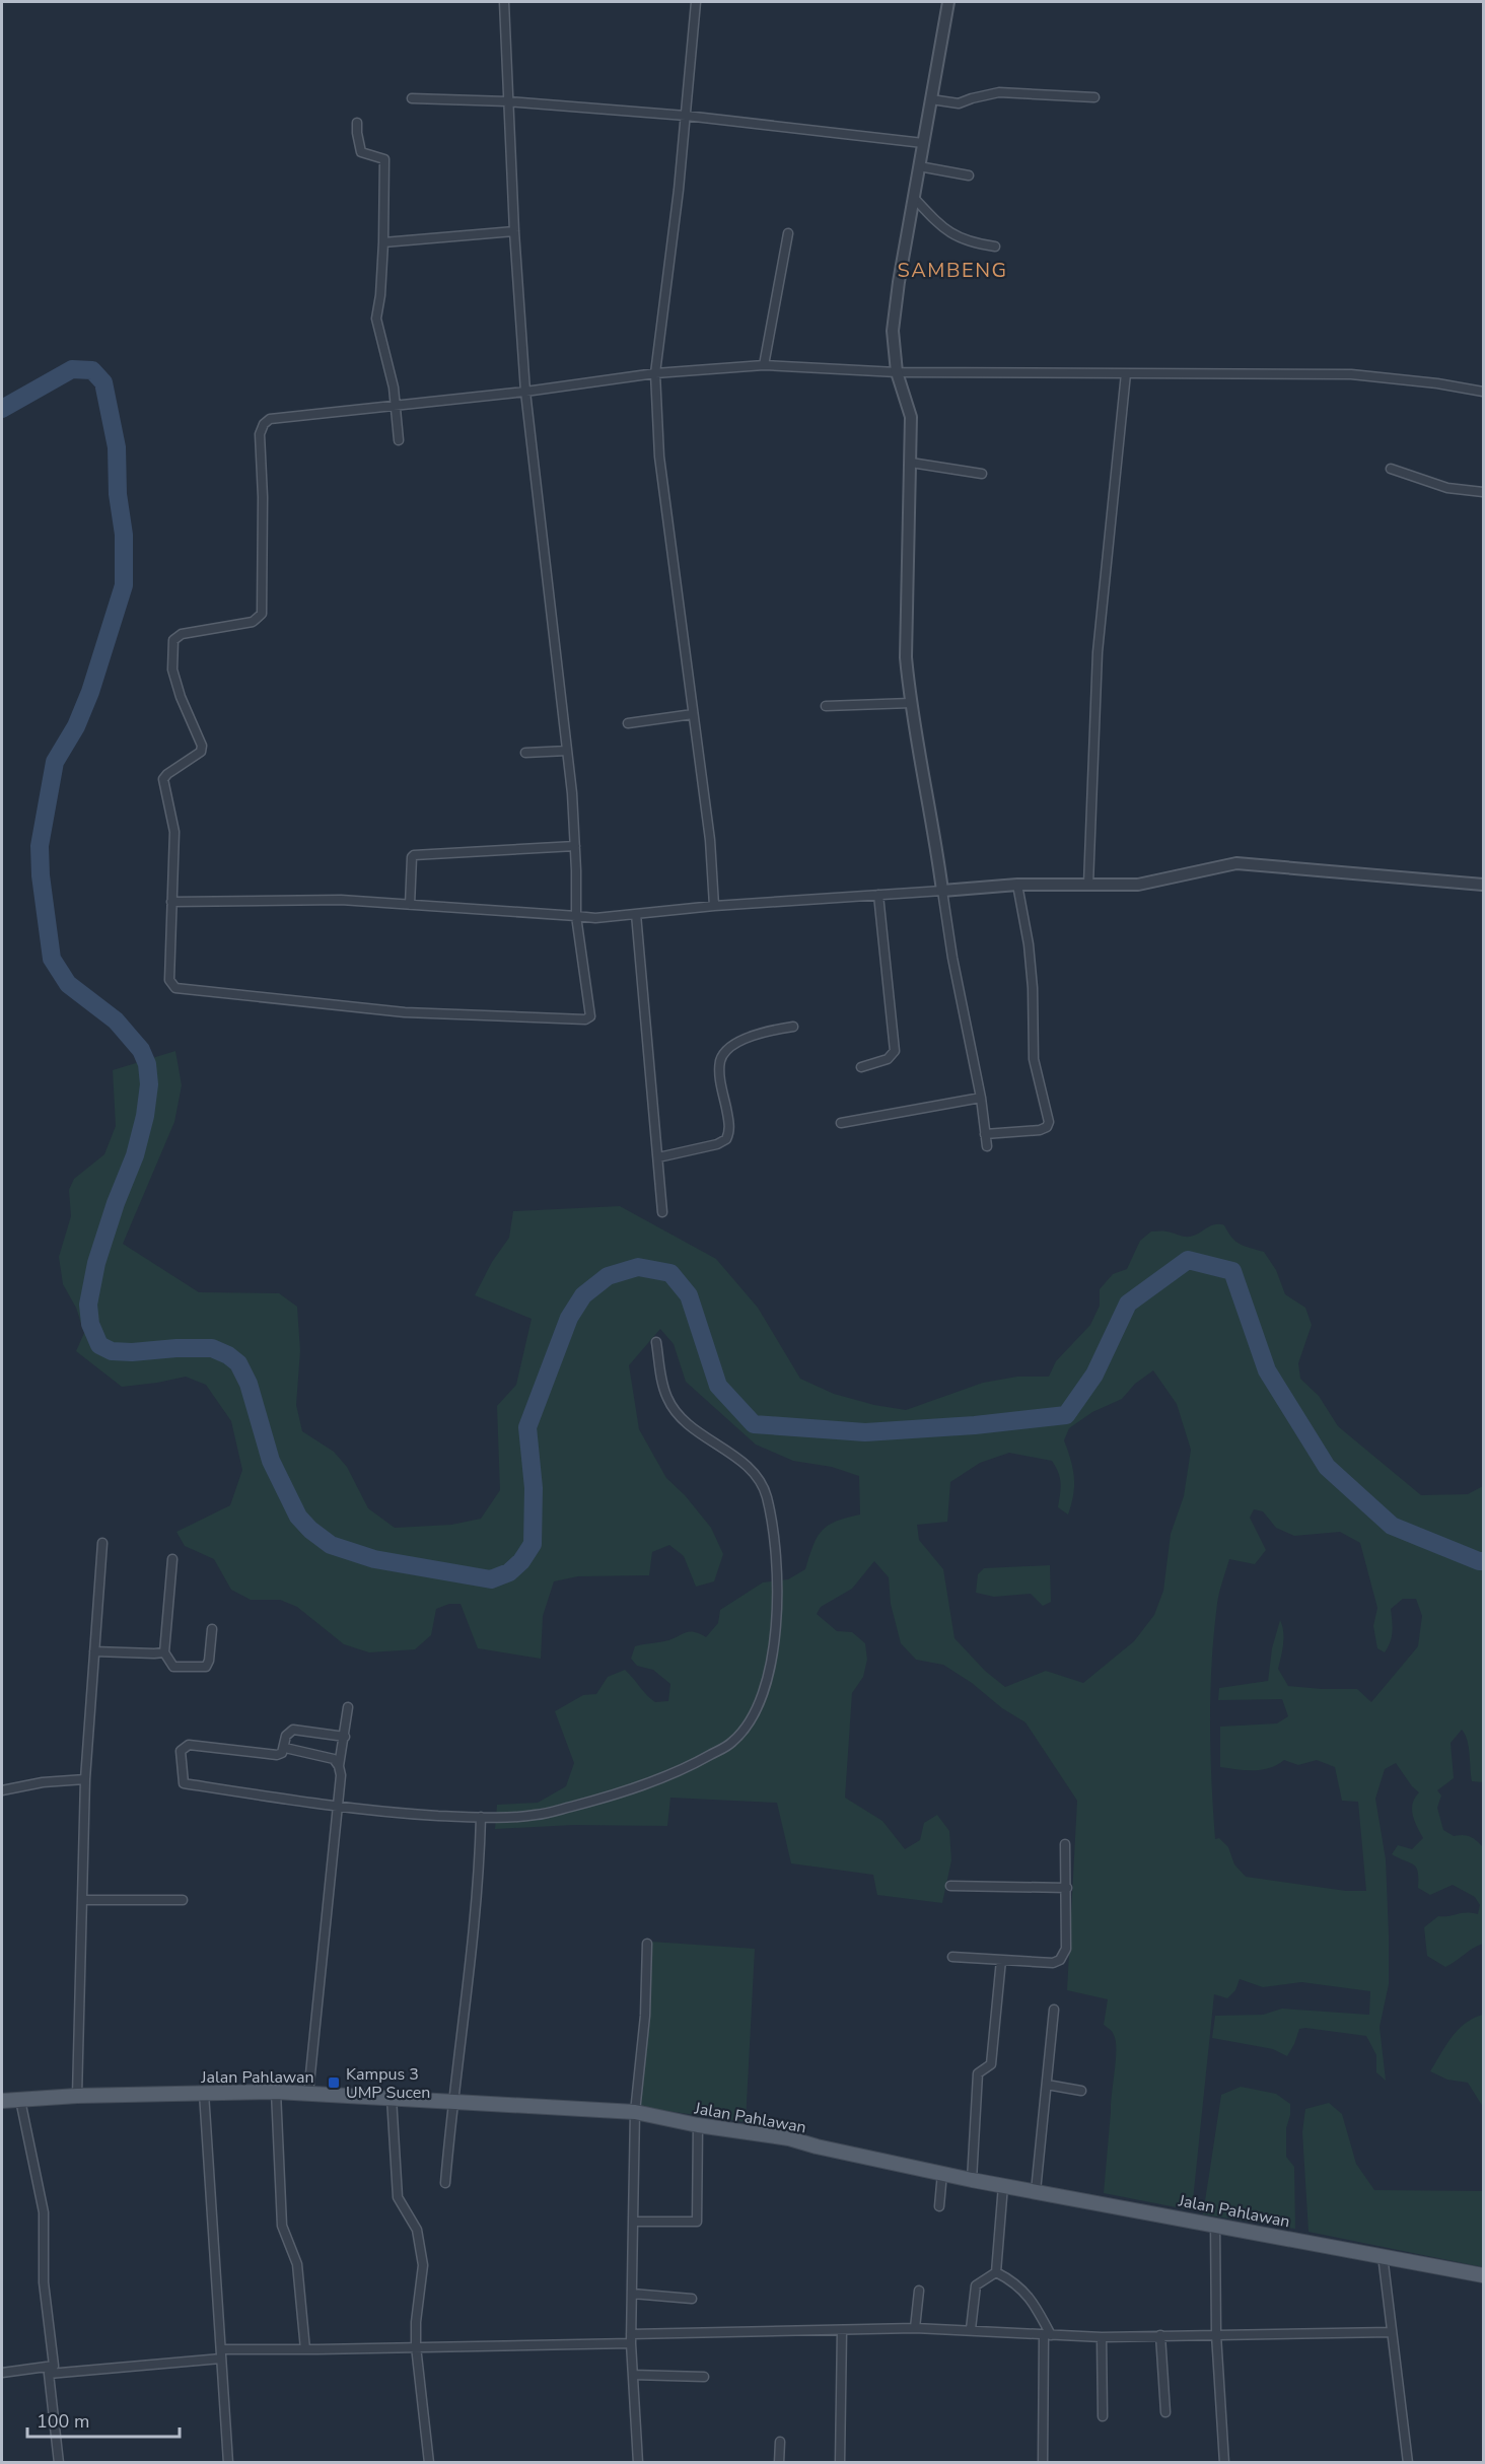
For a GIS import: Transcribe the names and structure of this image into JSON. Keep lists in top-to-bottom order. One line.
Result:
{"streets":{"main road":["Jalan Pahlawan"]},"districts":["SAMBENG"],"places":{"transit":["Kampus 3 UMP Sucen"]},"scale_bar":"100 m"}
